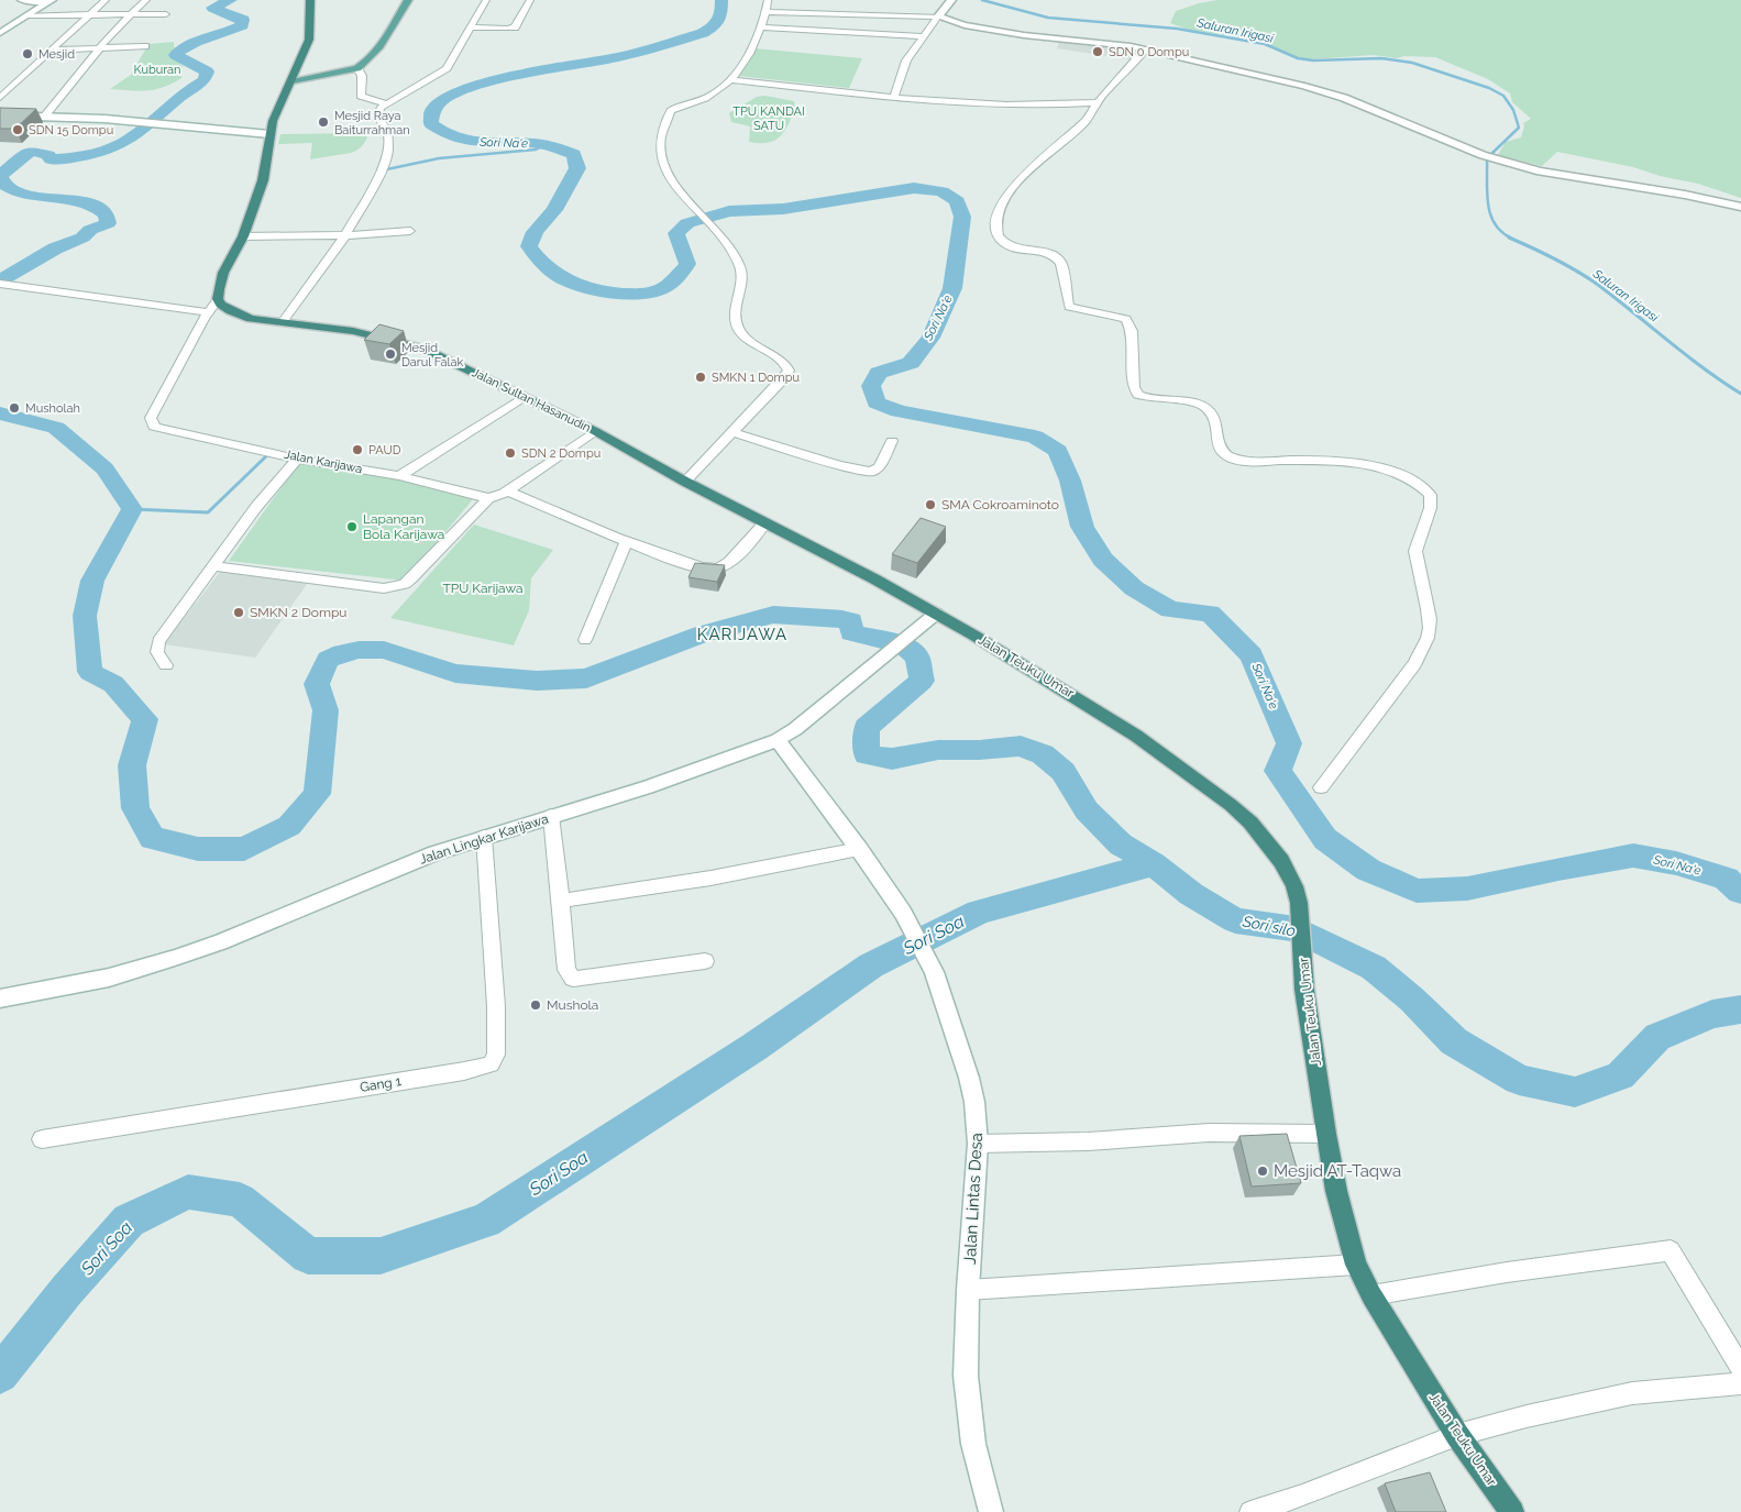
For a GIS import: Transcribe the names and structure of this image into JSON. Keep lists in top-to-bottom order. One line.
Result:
{"streets":{"highway":["Jalan Sultan Hasanudin","Jalan Teuku Umar"],"main road":["Jalan Lingkar Karijawa","Jalan Lintas Desa"],"street":["Jalan Karijawa","Gang 1"]},"crossings":[["Jalan Sultan Hasanudin","Jalan Teuku Umar"],["Jalan Sultan Hasanudin","Jalan Lingkar Karijawa"],["Jalan Teuku Umar","Jalan Lingkar Karijawa"],["Jalan Lingkar Karijawa","Gang 1"],["Jalan Lingkar Karijawa","Jalan Lintas Desa"]],"districts":["KARIJAWA"],"water":["Saluran Irigasi","Sori Na'e","Sori silo","Sori Soa"],"parks":["Kuburan","TPU KANDAI SATU","TPU Karijawa"],"places":["SDN 0 Dompu","Mesjid","Mesjid Raya Baiturrahman","SDN 15 Dompu","Mesjid Darul Falak","SMKN 1 Dompu","Musholah","PAUD","SDN 2 Dompu","SMA Cokroaminoto","Lapangan Bola Karijawa","SMKN 2 Dompu","Mushola","Mesjid AT-Taqwa"]}
